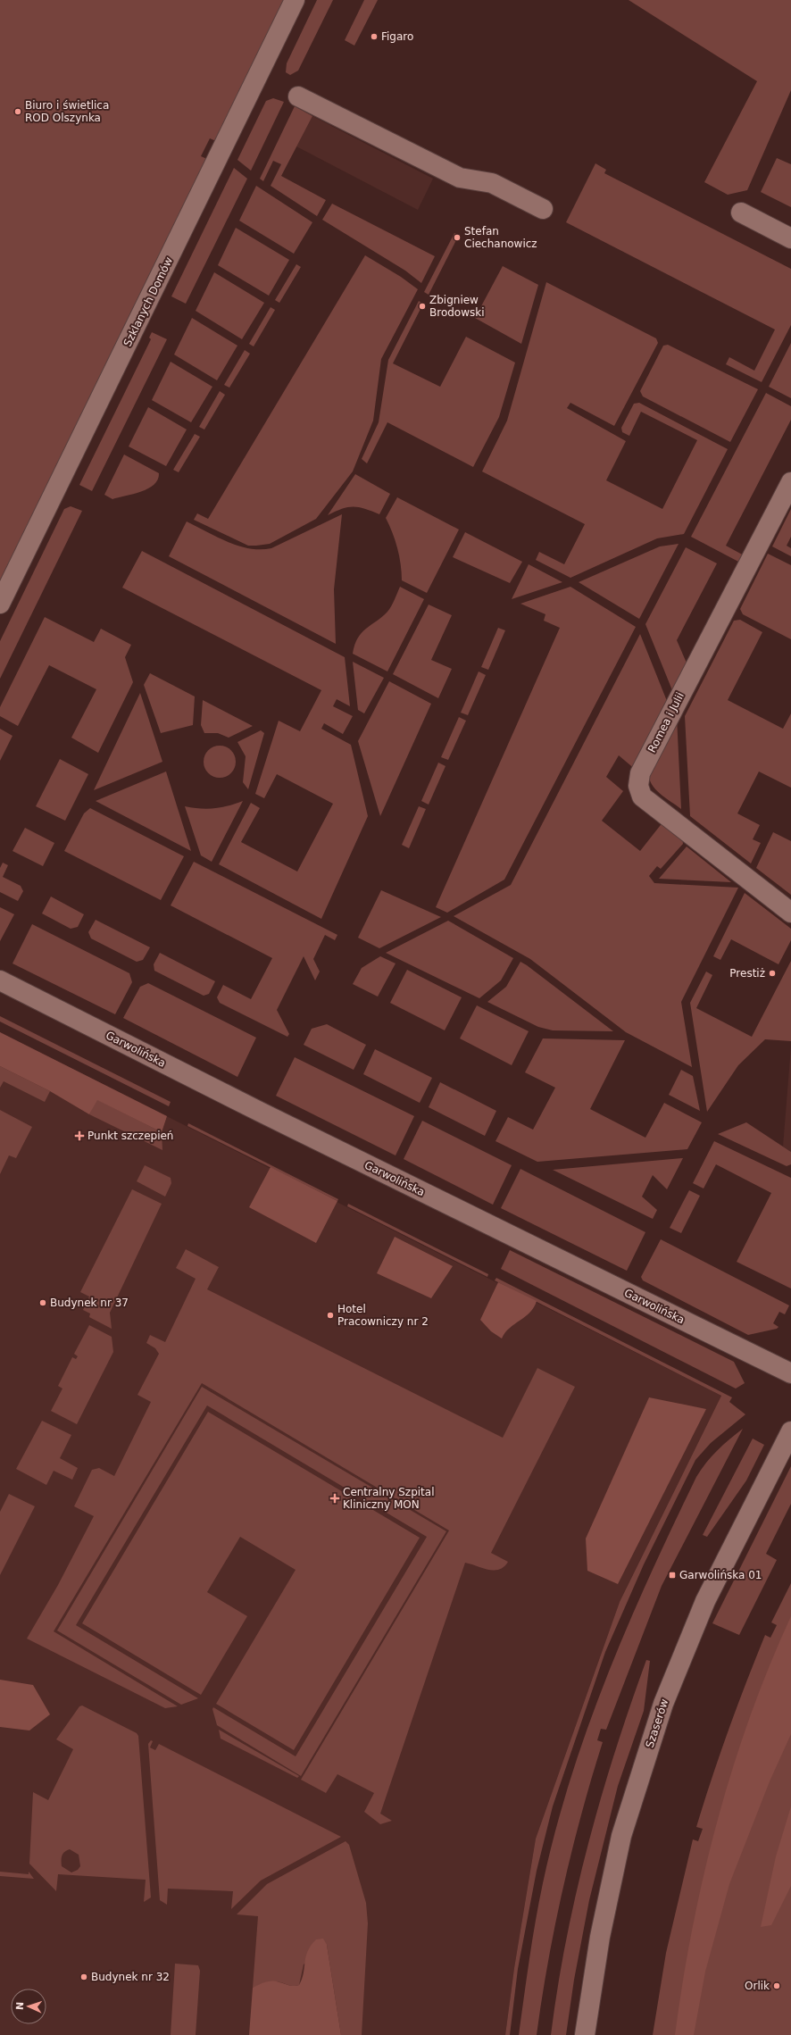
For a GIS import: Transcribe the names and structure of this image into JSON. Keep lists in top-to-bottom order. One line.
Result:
{"streets":{"street":["Szklanych Domów","Romea i Julii","Garwolińska","Szaserów"]},"places":{"other":["Figaro","Biuro i świetlica ROD Olszynka","Stefan Ciechanowicz","Zbigniew Brodowski","Prestiż","Budynek nr 37","Hotel Pracowniczy nr 2","Budynek nr 32","Orlik"],"health":["Punkt szczepień","Centralny Szpital Kliniczny MON"],"transit":["Garwolińska 01"]},"north":"left"}
